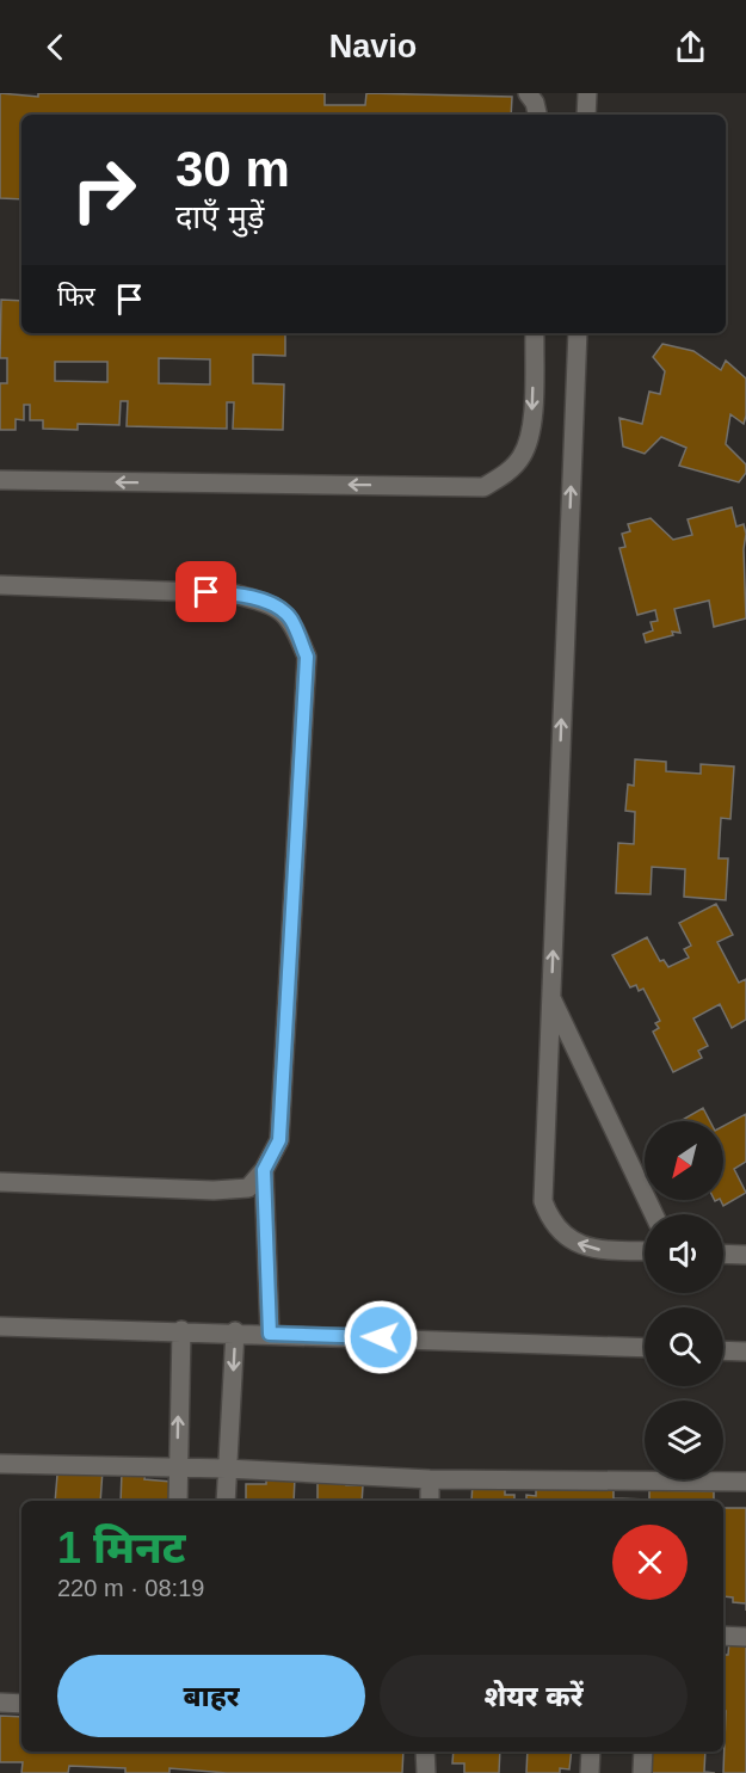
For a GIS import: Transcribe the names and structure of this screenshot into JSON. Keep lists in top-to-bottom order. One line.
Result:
{"north":"bottom left","page":{"header":"Navio","turn":["30 m","दाएँ मुड़ें"],"then":"फिर","heading":["1 मिनट","220 m · 08:19"],"buttons":["बाहर","शेयर करें"]}}
